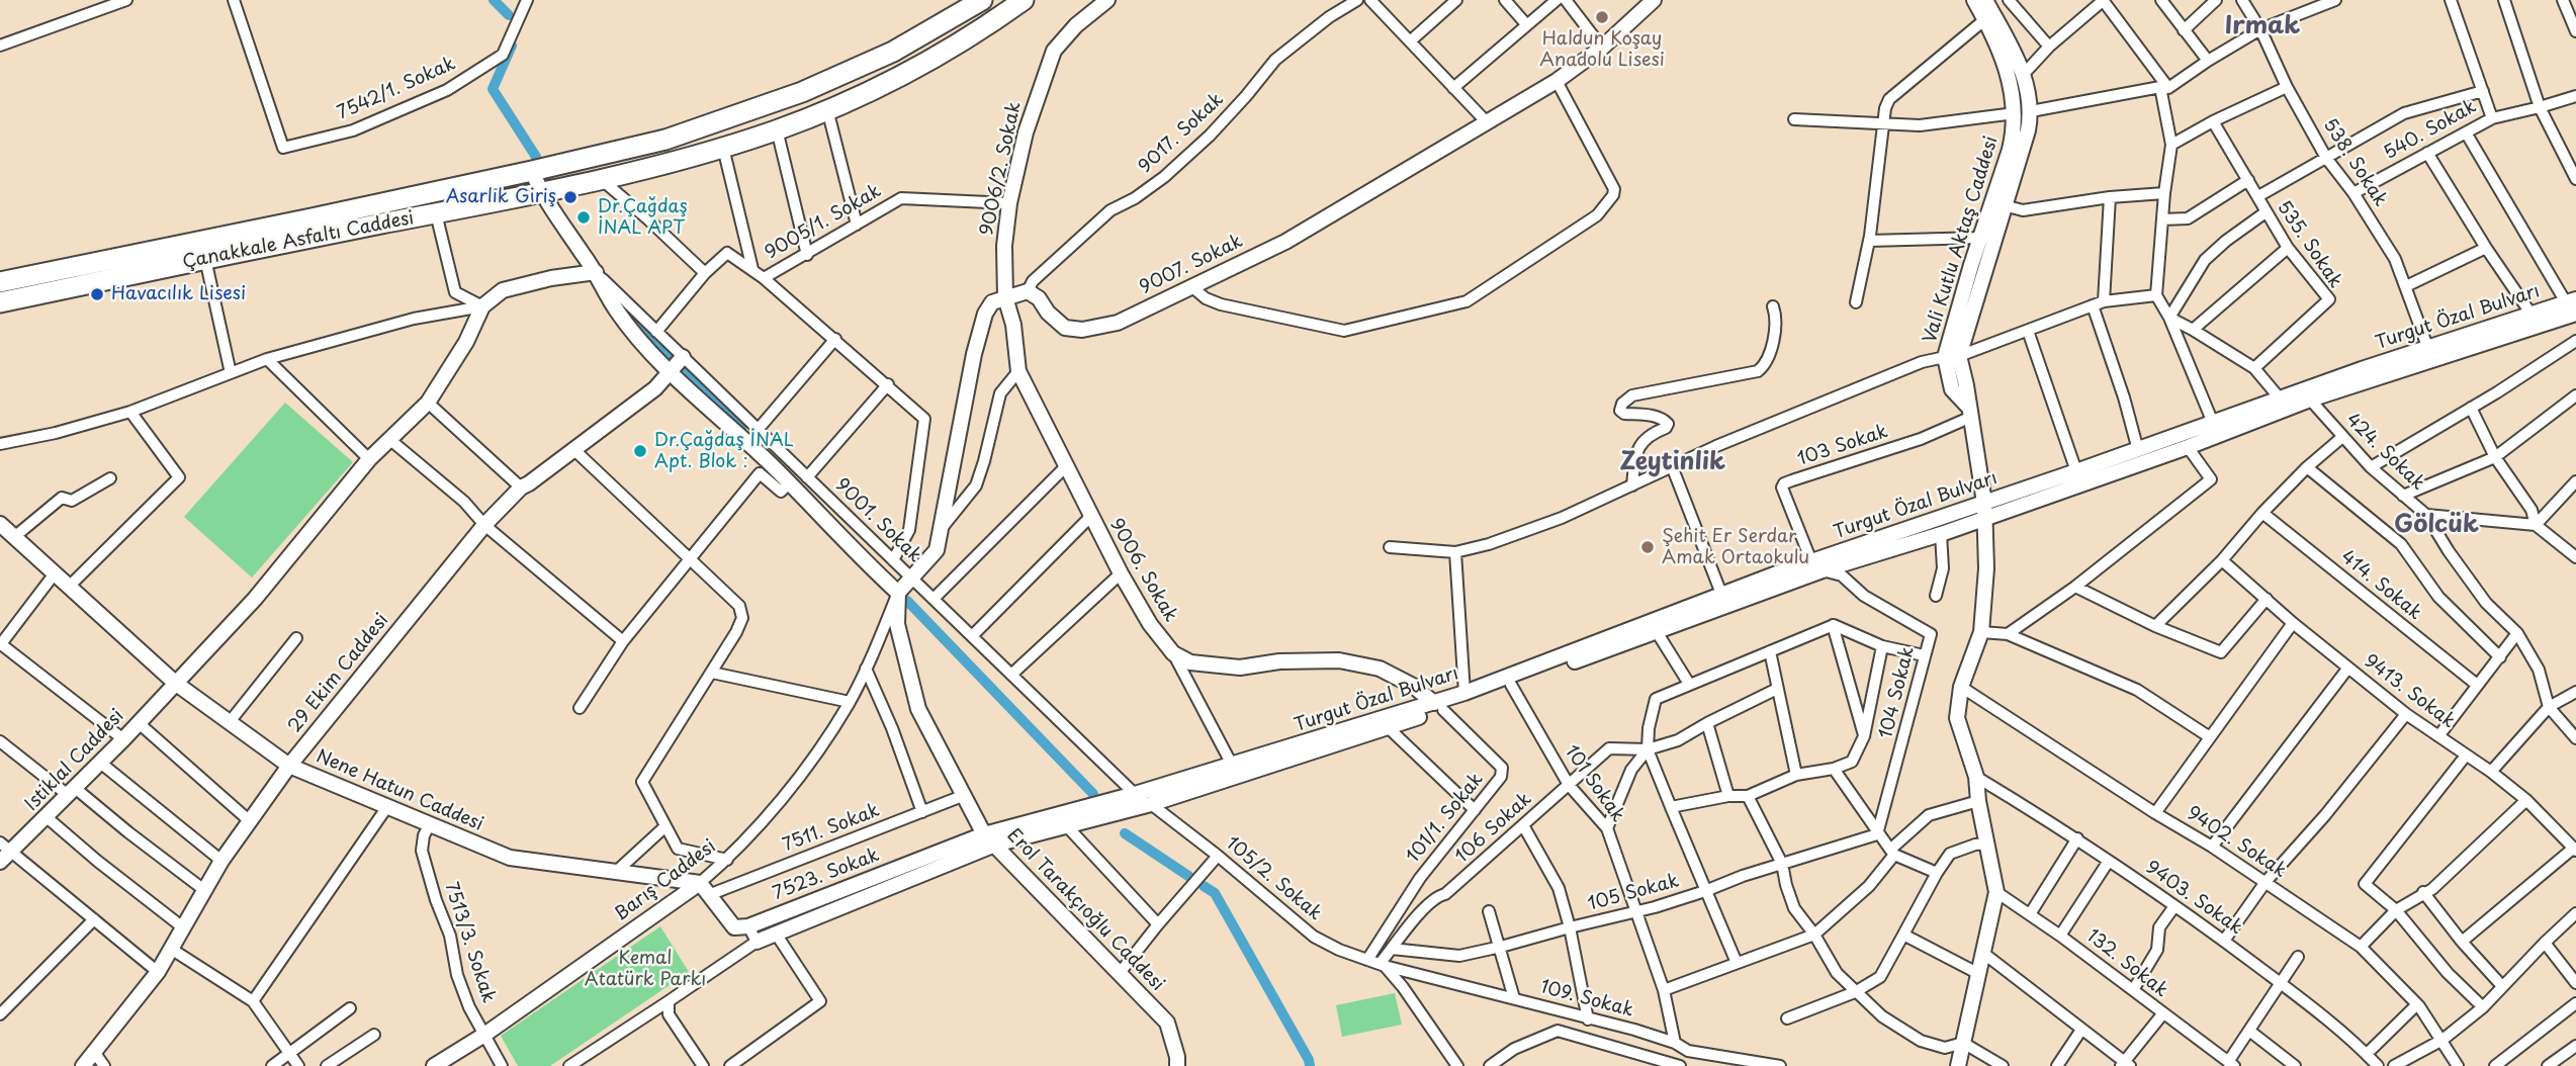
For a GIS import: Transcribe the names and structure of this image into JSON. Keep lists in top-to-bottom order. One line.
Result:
{"streets":{"highway":["Çanakkale Asfaltı Caddesi"],"street":["7542/1. Sokak","540. Sokak","9017. Sokak","538. Sokak","9006/2. Sokak","9005/1. Sokak","Vali Kutlu Aktaş Caddesi","535. Sokak","9007. Sokak","Turgut Özal Bulvarı","103 Sokak","424. Sokak","9001. Sokak","9006. Sokak","414. Sokak","29 Ekim Caddesi","9413. Sokak","104 Sokak","Istiklal Caddesi","101 Sokak","Nene Hatun Caddesi","101/1. Sokak","7511. Sokak","106 Sokak","9402. Sokak","7523. Sokak","105/2. Sokak","Barış Caddesi","105 Sokak","9403. Sokak","Erol Tarakçıoğlu Caddesi","7513/3. Sokak","132. Sokak","109. Sokak"]},"crossings":[["540. Sokak","538. Sokak"],["9017. Sokak","9007. Sokak"],["538. Sokak","Turgut Özal Bulvarı"],["9006/2. Sokak","9005/1. Sokak"],["9006/2. Sokak","9006. Sokak"],["9005/1. Sokak","9001. Sokak"],["Vali Kutlu Aktaş Caddesi","Turgut Özal Bulvarı"],["Vali Kutlu Aktaş Caddesi","103 Sokak"],["Vali Kutlu Aktaş Caddesi","9402. Sokak"],["Vali Kutlu Aktaş Caddesi","9403. Sokak"],["Vali Kutlu Aktaş Caddesi","132. Sokak"],["Turgut Özal Bulvarı","103 Sokak"],["Turgut Özal Bulvarı","424. Sokak"],["Turgut Özal Bulvarı","9001. Sokak"],["Turgut Özal Bulvarı","104 Sokak"],["Turgut Özal Bulvarı","101 Sokak"],["Turgut Özal Bulvarı","101/1. Sokak"],["Turgut Özal Bulvarı","7523. Sokak"],["Turgut Özal Bulvarı","105/2. Sokak"],["Turgut Özal Bulvarı","Erol Tarakçıoğlu Caddesi"],["103 Sokak","104 Sokak"],["9001. Sokak","29 Ekim Caddesi"],["29 Ekim Caddesi","Nene Hatun Caddesi"],["104 Sokak","105 Sokak"],["Istiklal Caddesi","Nene Hatun Caddesi"],["101 Sokak","106 Sokak"],["101 Sokak","105 Sokak"],["101 Sokak","109. Sokak"],["Nene Hatun Caddesi","7511. Sokak"],["Nene Hatun Caddesi","Barış Caddesi"],["Nene Hatun Caddesi","7513/3. Sokak"],["101/1. Sokak","105/2. Sokak"],["7511. Sokak","Barış Caddesi"],["7511. Sokak","Erol Tarakçıoğlu Caddesi"],["106 Sokak","105/2. Sokak"],["106 Sokak","105 Sokak"],["106 Sokak","109. Sokak"],["7523. Sokak","Erol Tarakçıoğlu Caddesi"],["105/2. Sokak","109. Sokak"],["Barış Caddesi","Erol Tarakçıoğlu Caddesi"],["Barış Caddesi","7513/3. Sokak"]],"districts":["Irmak","Zeytinlik","Gölcük"],"parks":["Kemal Atatürk Parkı"],"places":["Haldun Koşay Anadolu Lisesi","Asarlık Giriş","Dr.Çağdaş İNAL APT","Havacılık Lisesi","Dr.Çağdaş İNAL Apt. Blok :","Şehit Er Serdar Amak Ortaokulu"]}
